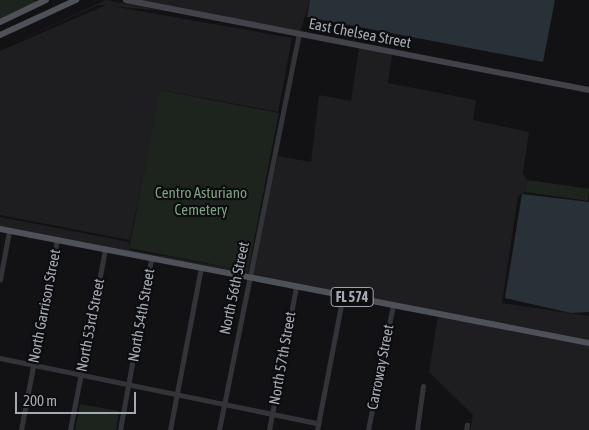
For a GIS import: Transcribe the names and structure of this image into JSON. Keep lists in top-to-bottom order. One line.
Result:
{"streets":{"main road":["FL 574"],"street":["East Chelsea Street","North 56th Street","North Garrison Street","North 54th Street","North 53rd Street","North 57th Street","Carroway Street"]},"crossings":[["East Chelsea Street","North 56th Street"],["North 56th Street","FL 574"],["FL 574","North Garrison Street"],["FL 574","North 54th Street"],["FL 574","North 53rd Street"],["FL 574","North 57th Street"],["FL 574","Carroway Street"]],"parks":["Centro Asturiano Cemetery"],"scale_bar":"200 m"}
